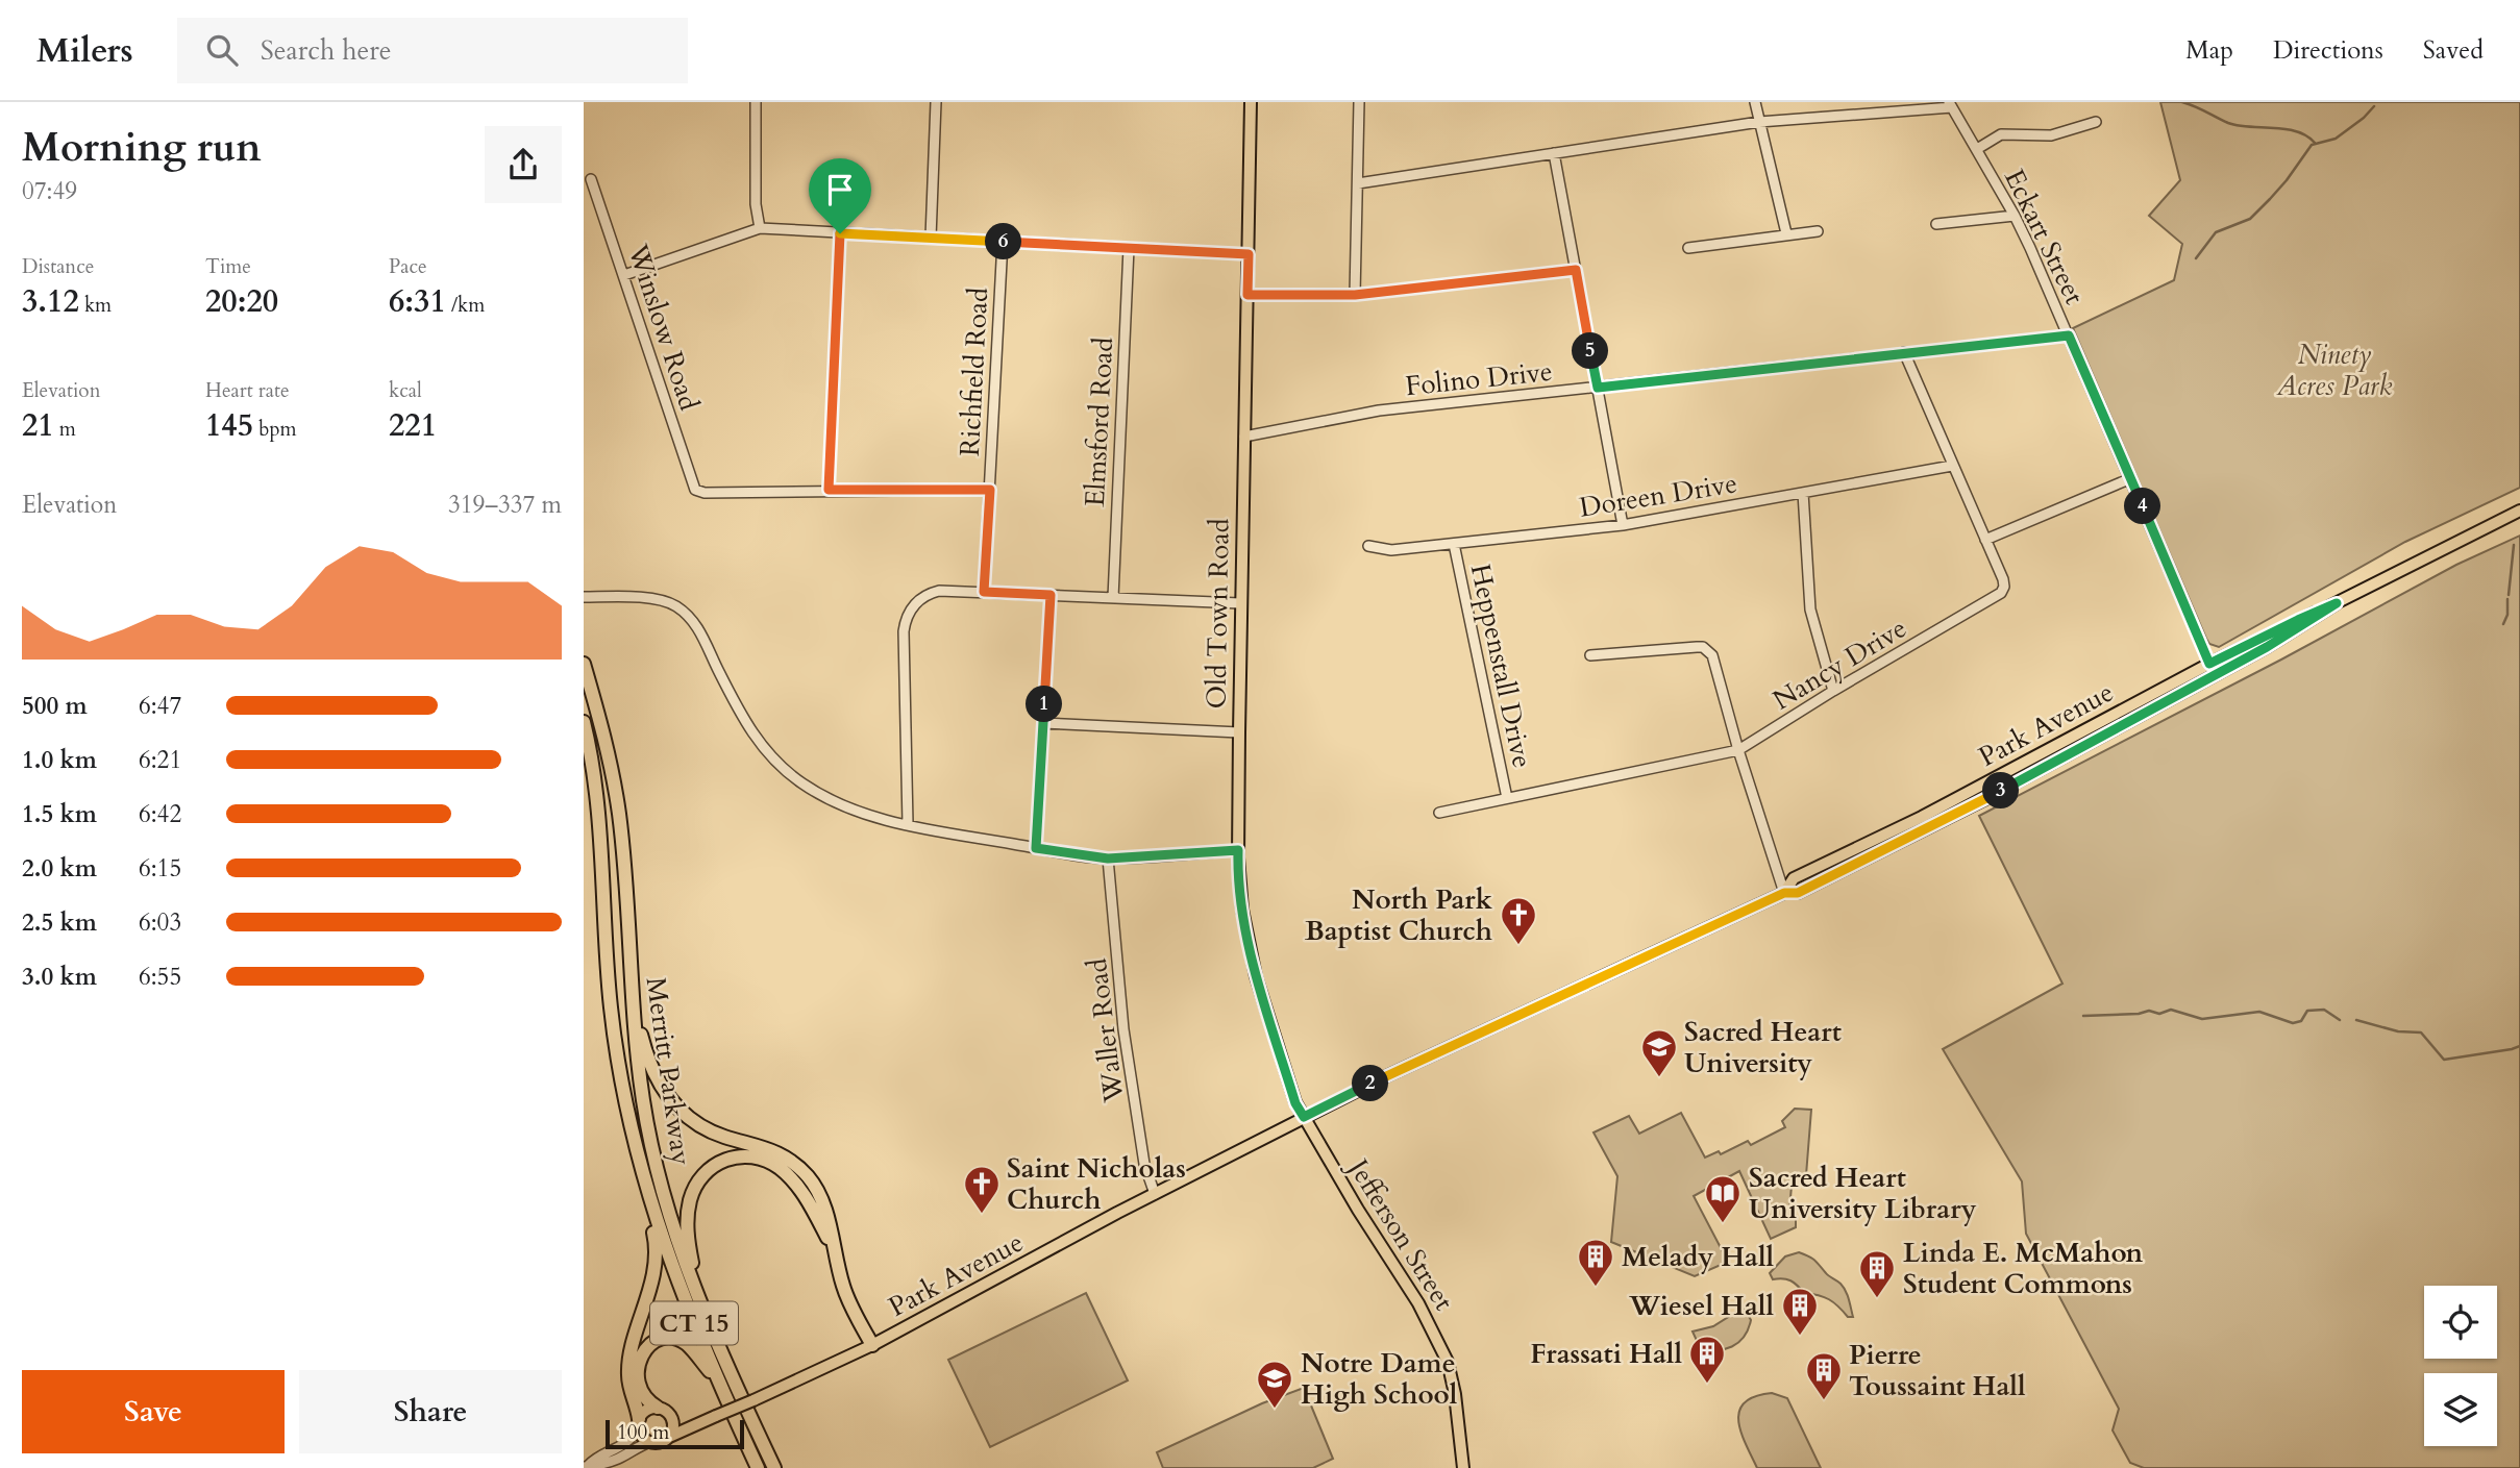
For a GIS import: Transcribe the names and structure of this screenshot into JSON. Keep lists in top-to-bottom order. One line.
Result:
{"streets":{"highway":["Merritt Parkway","CT 15"],"main road":["Old Town Road","Park Avenue","Jefferson Street"],"street":["Eckart Street","Winslow Road","Richfield Road","Folino Drive","Elmsford Road","Doreen Drive","Nancy Drive","Heppenstall Drive","Waller Road"]},"crossings":[["Eckart Street","Folino Drive"],["Eckart Street","Park Avenue"],["Folino Drive","Old Town Road"],["Folino Drive","Nancy Drive"],["Doreen Drive","Nancy Drive"],["Doreen Drive","Heppenstall Drive"],["Old Town Road","Park Avenue"],["Old Town Road","Jefferson Street"],["Nancy Drive","Heppenstall Drive"],["Park Avenue","Waller Road"],["Park Avenue","Jefferson Street"]],"parks":["Ninety Acres Park"],"places":{"church":["North Park Baptist Church","Saint Nicholas Church"],"school or university":["Sacred Heart University","Notre Dame High School"],"library":["Sacred Heart University Library"],"building":["Melady Hall","Linda E. McMahon Student Commons","Wiesel Hall","Frassati Hall","Pierre Toussaint Hall"]},"scale_bar":"100 m","page":{"header":"Milers","search":"Search here","nav":["Map","Directions","Saved"],"heading":["Morning run","07:49"],"pins":["6","5","4","1","3","2"],"stats":[["Distance","3.12 km"],["Time","20:20"],["Pace","6:31 /km"],["Elevation","21 m"],["Heart rate","145 bpm"],["kcal","221"]],"chart":["Elevation","319–337 m"],"list":[{"name":"500 m","note":"6:47"},{"name":"1.0 km","note":"6:21"},{"name":"1.5 km","note":"6:42"},{"name":"2.0 km","note":"6:15"},{"name":"2.5 km","note":"6:03"},{"name":"3.0 km","note":"6:55"}],"buttons":["Save","Share"],"scale":"100 m"}}
